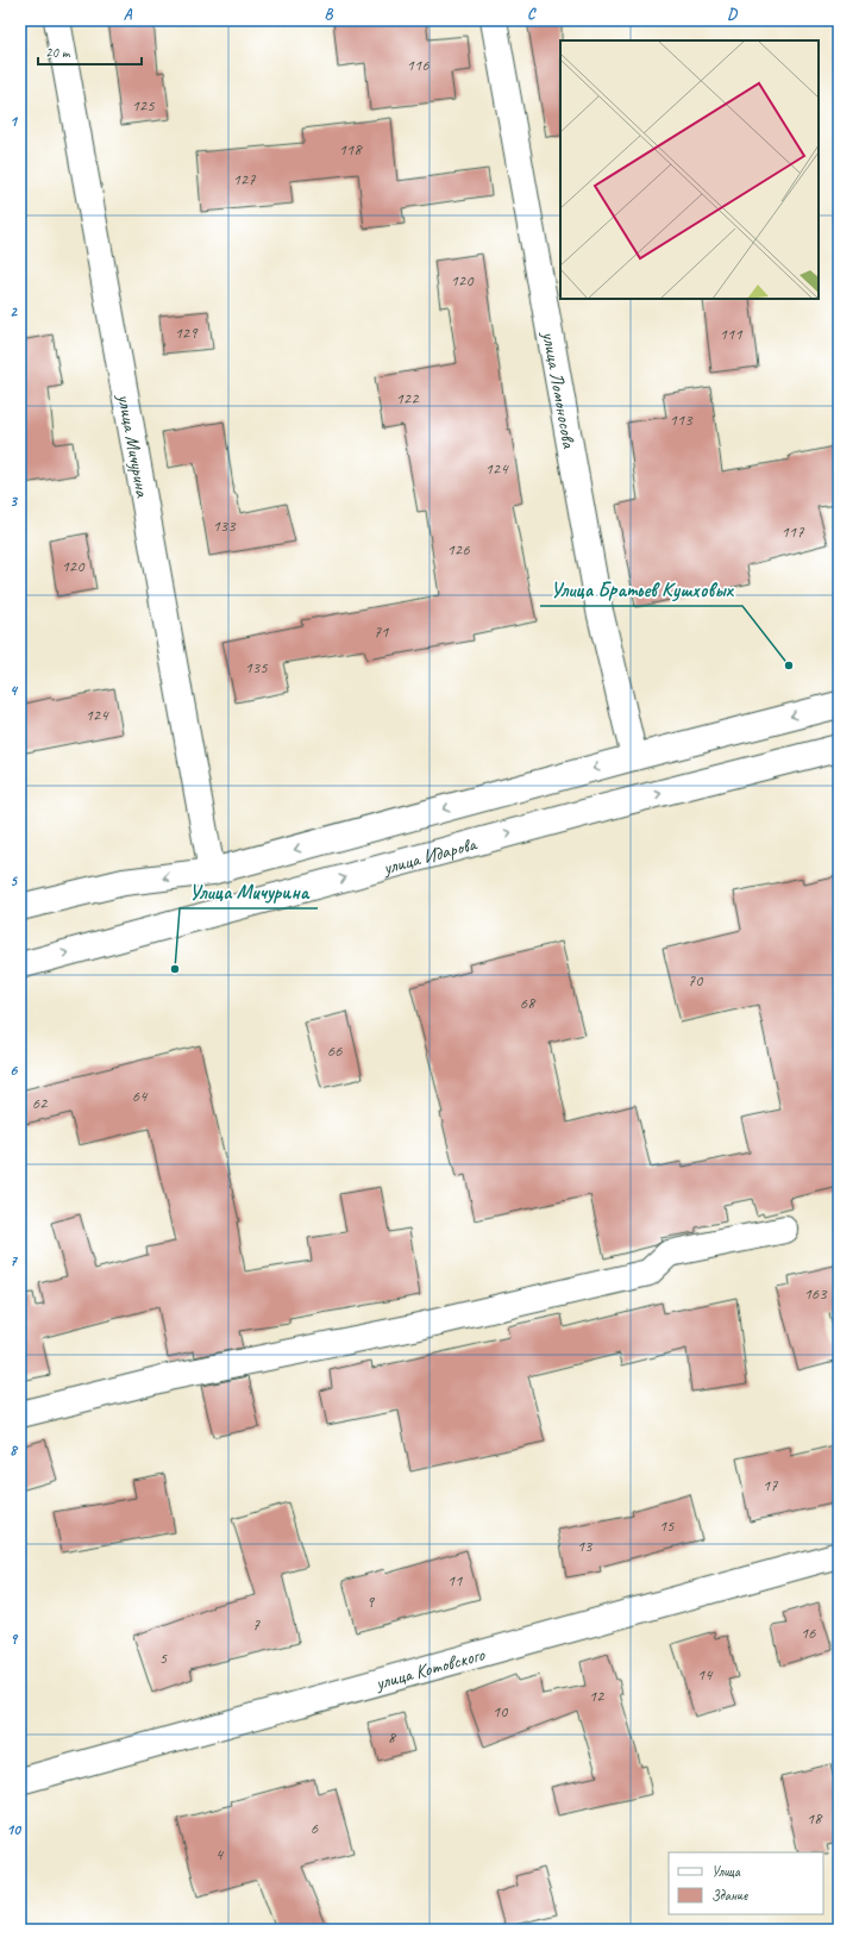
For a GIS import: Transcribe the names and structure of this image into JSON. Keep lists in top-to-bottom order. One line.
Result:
{"streets":{"street":["улица Ломоносова","улица Мичурина","улица Идарова","улица Котовского"]},"places":["Улица Братьев Кушховых","Улица Мичурина"],"house_numbers":["116","125","118","127","120","129","111","122","113","124","133","117","126","120","71","135","124","70","68","66","64","62","163","17","15","13","11","9","7","16","5","14","12","10","8","18","6","4"],"legend":["Улица","Здание"],"scale_bar":"20 m","grid":{"columns":["A","B","C","D"],"rows":["1","2","3","4","5","6","7","8","9","10"]}}
